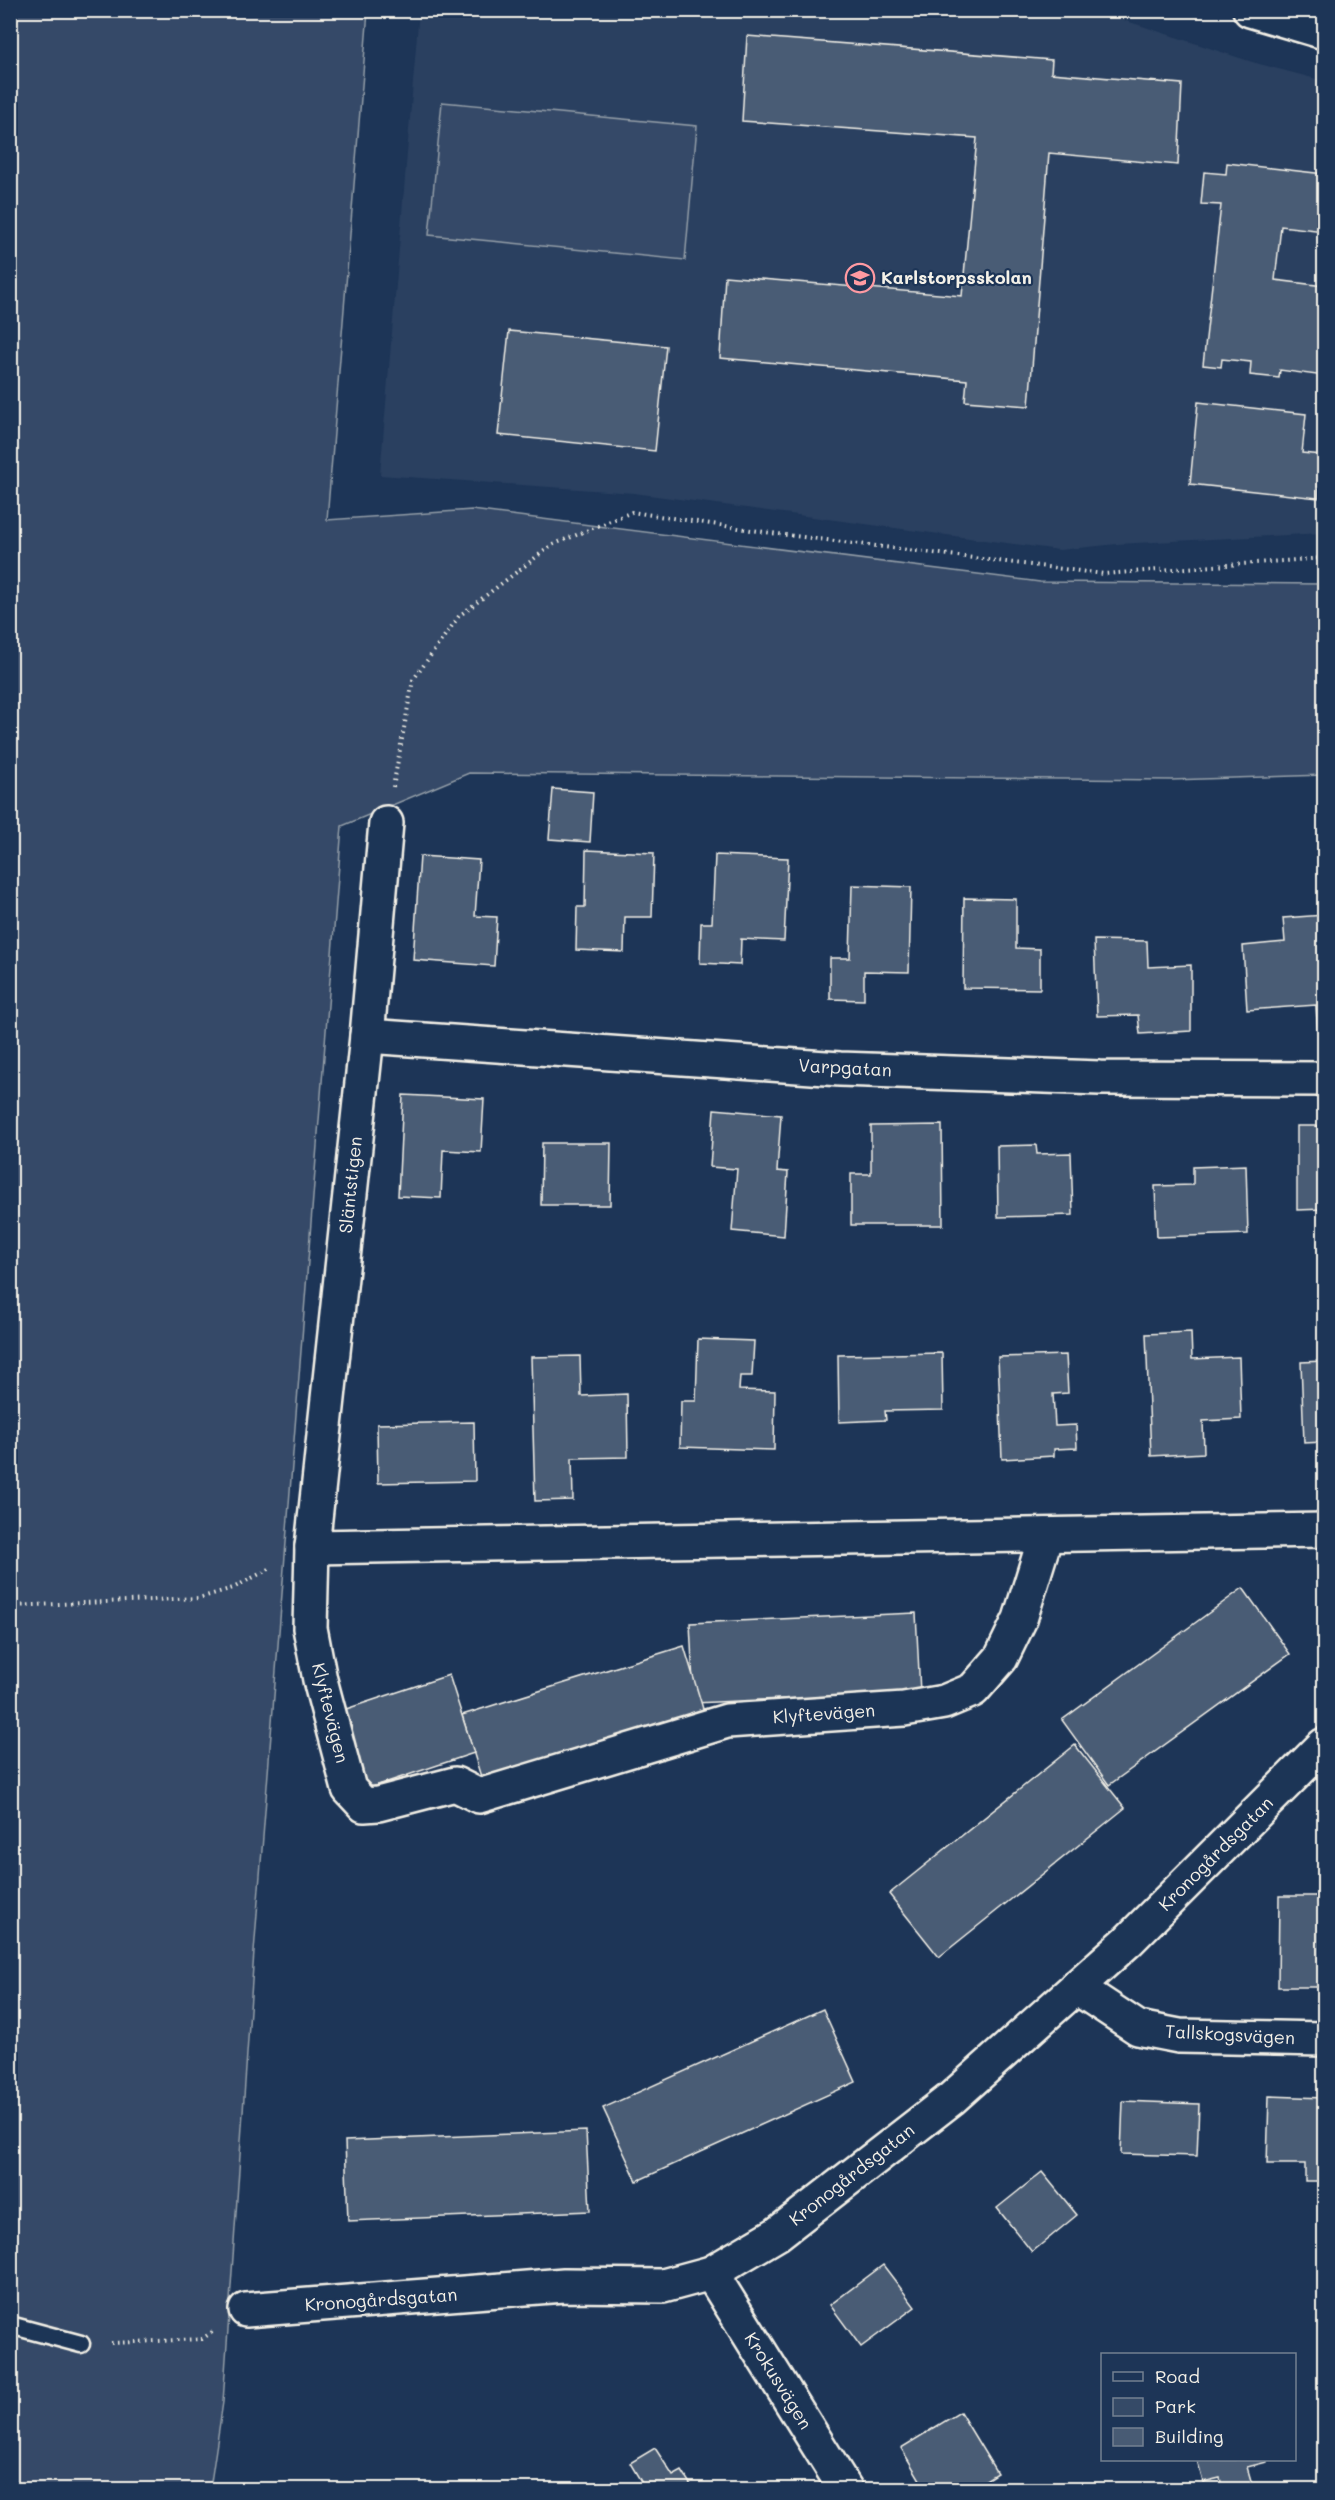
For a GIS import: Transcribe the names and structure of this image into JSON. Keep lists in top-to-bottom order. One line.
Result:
{"streets":{"street":["Varpgatan","Släntstigen","Klyftevägen","Kronogårdsgatan","Tallskogsvägen","Krokusvägen"]},"crossings":[["Varpgatan","Släntstigen"],["Släntstigen","Klyftevägen"],["Kronogårdsgatan","Tallskogsvägen"],["Kronogårdsgatan","Krokusvägen"]],"places":{"school or university":["Karlstorpsskolan"]},"legend":["Road","Park","Building"]}
